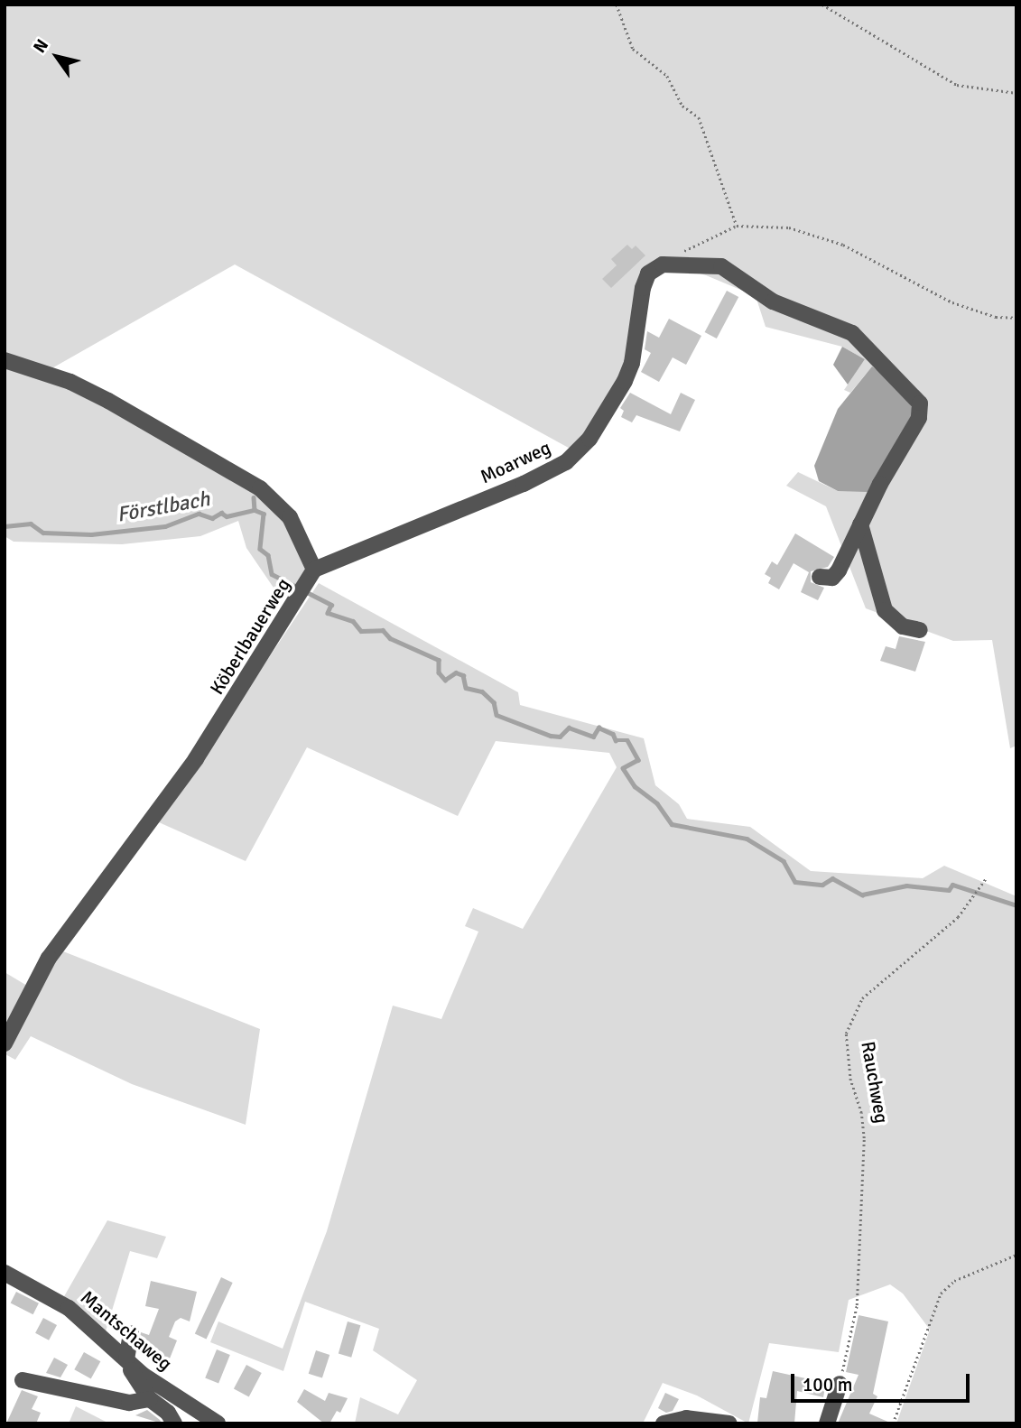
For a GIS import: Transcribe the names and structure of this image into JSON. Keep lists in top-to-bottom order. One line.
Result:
{"streets":{"street":["Moarweg","Köberlbauerweg","Mantschaweg"],"path":["Rauchweg"]},"crossings":[["Moarweg","Köberlbauerweg"]],"water":["Förstlbach"],"scale_bar":"100 m","north":"top left"}
